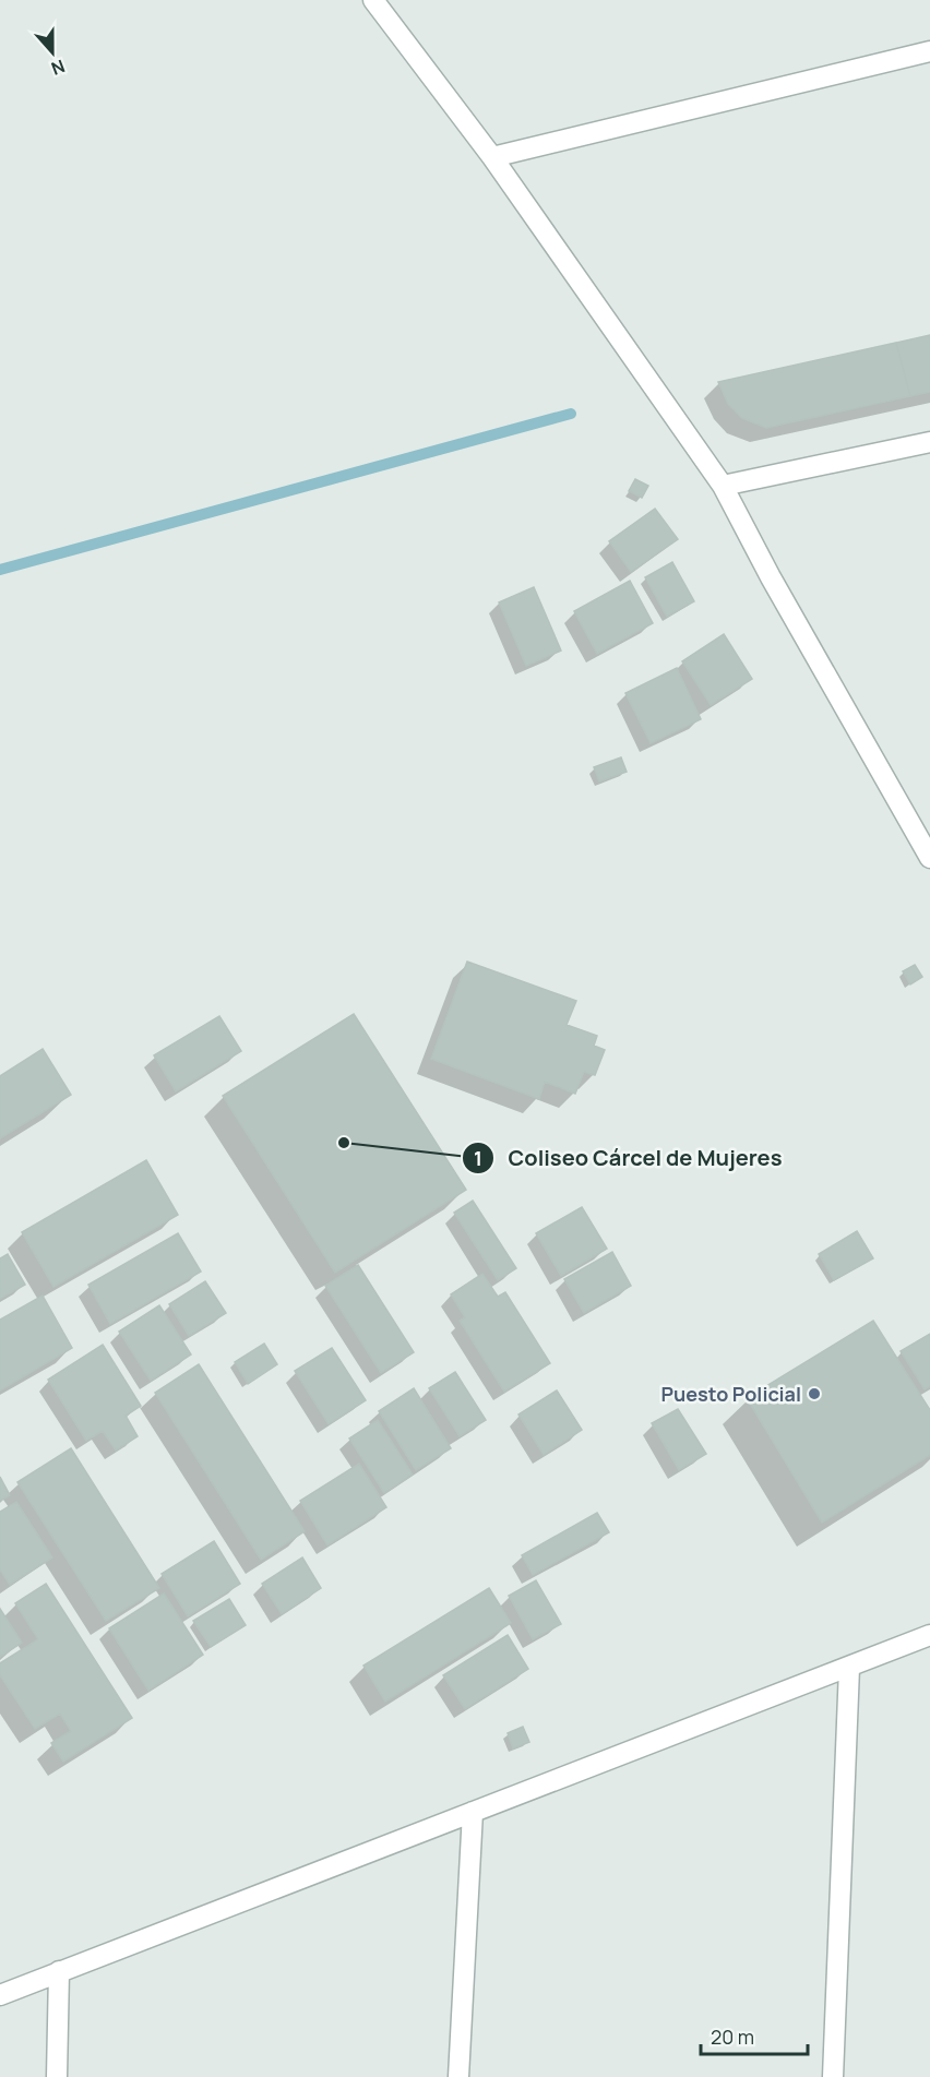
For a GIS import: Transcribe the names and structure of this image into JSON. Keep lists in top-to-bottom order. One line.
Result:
{"places":["Coliseo Cárcel de Mujeres","Puesto Policial"],"scale_bar":"20 m","north":"bottom"}
